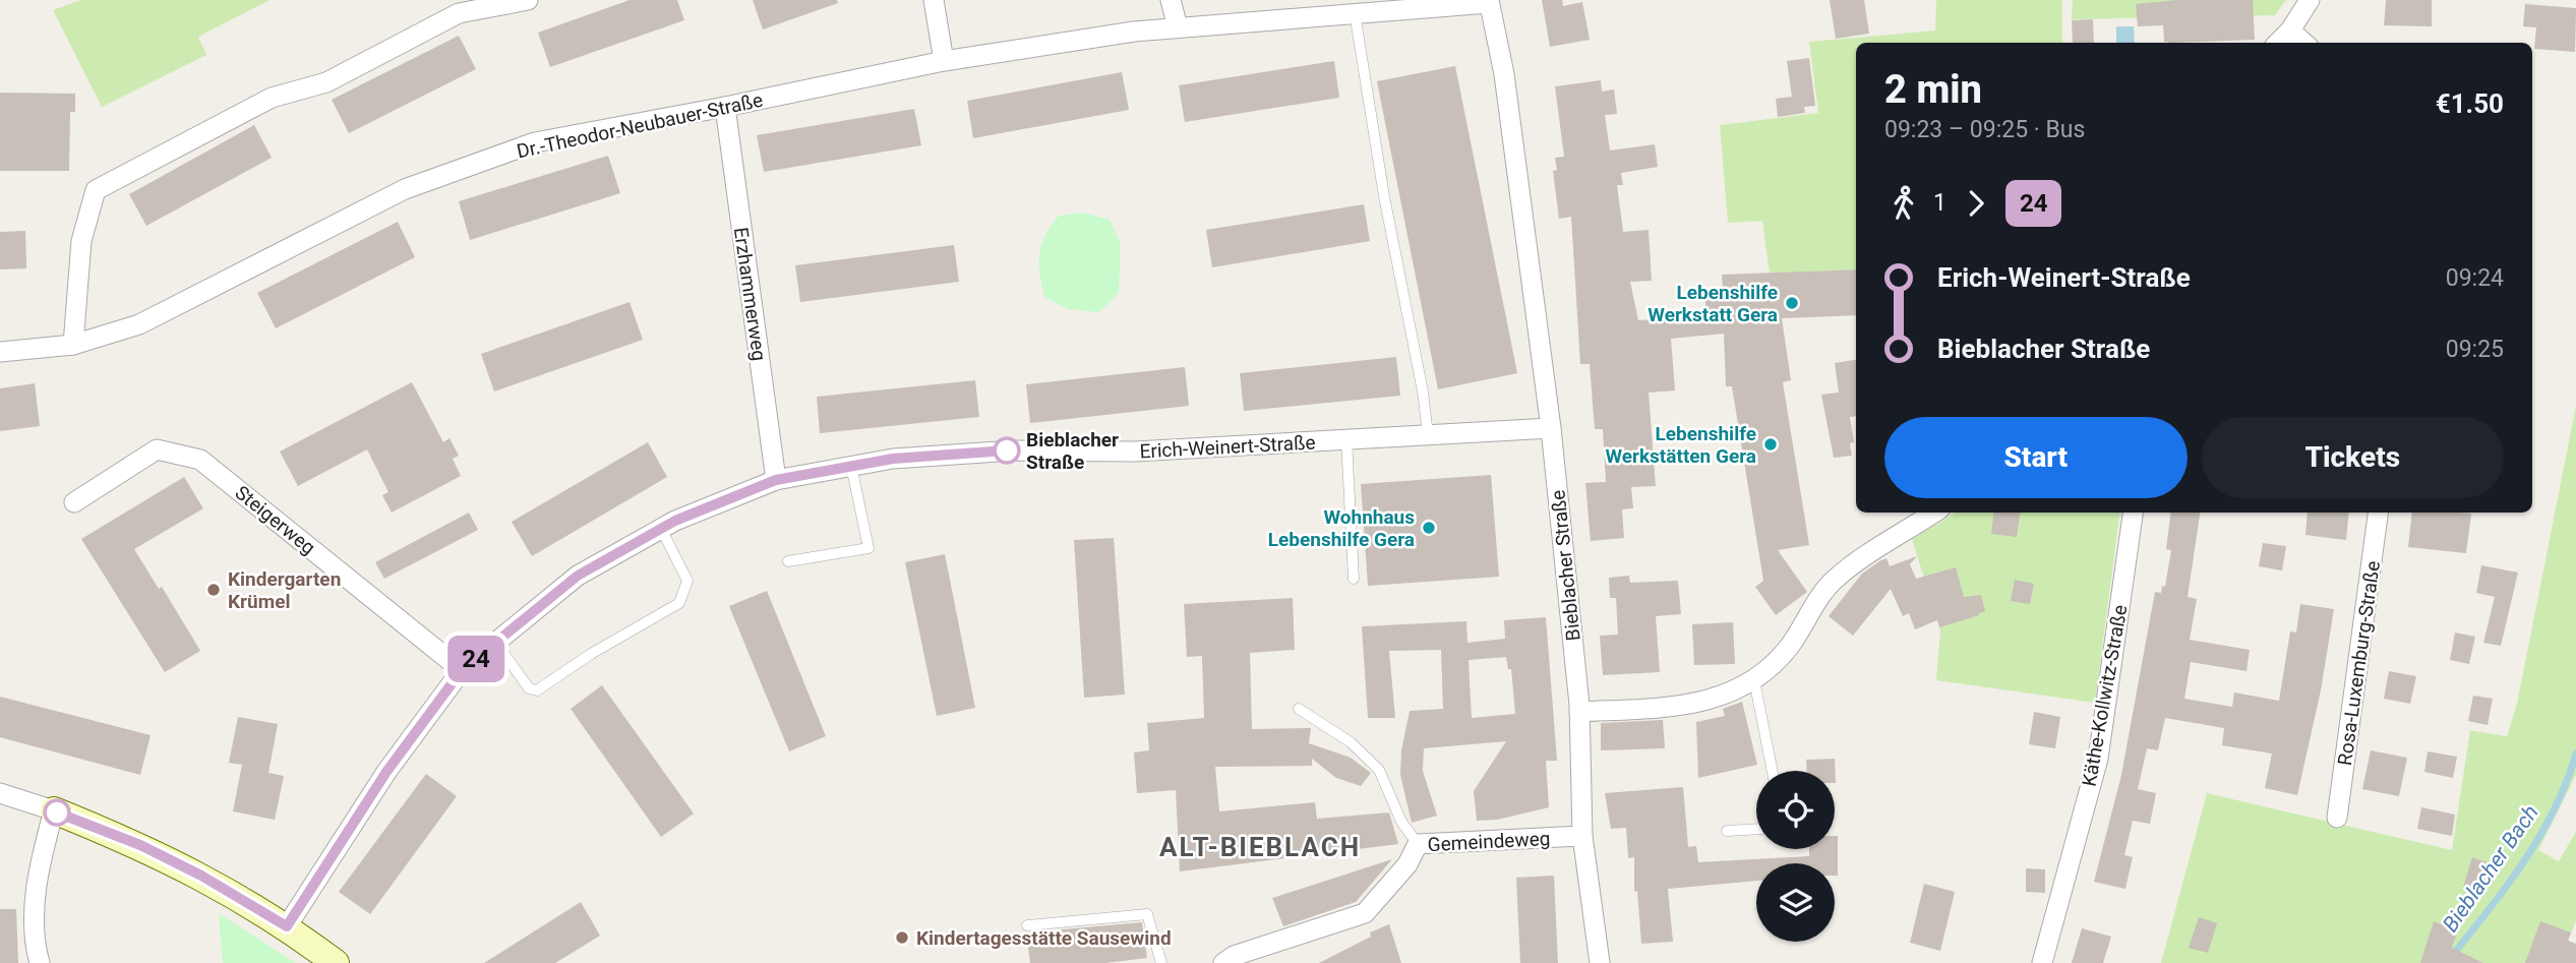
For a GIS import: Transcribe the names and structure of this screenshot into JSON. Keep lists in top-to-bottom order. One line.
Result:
{"streets":{"street":["Dr.-Theodor-Neubauer-Straße","Erzhammerweg","Erich-Weinert-Straße","Steigerweg","Bieblacher Straße","Rosa-Luxemburg-Straße","Käthe-Kollwitz-Straße","Gemeindeweg"]},"crossings":[["Dr.-Theodor-Neubauer-Straße","Erzhammerweg"],["Dr.-Theodor-Neubauer-Straße","Bieblacher Straße"],["Erzhammerweg","Erich-Weinert-Straße"],["Erich-Weinert-Straße","Steigerweg"],["Erich-Weinert-Straße","Bieblacher Straße"],["Bieblacher Straße","Gemeindeweg"]],"districts":["ALT-BIEBLACH"],"water":["Bieblacher Bach"],"places":["Lebenshilfe Werkstatt Gera","Lebenshilfe Werkstätten Gera","Bieblacher Straße","Wohnhaus Lebenshilfe Gera","Kindergarten Krümel","Kindertagesstätte Sausewind"],"lines":["bus line 24"],"page":{"on_map":"24","heading":["2 min","09:23 – 09:25 · Bus","€1.50"],"legs":["1","24"],"list":[{"name":"Erich-Weinert-Straße","value":"09:24"},{"name":"Bieblacher Straße","value":"09:25"}],"buttons":["Start","Tickets"]}}
